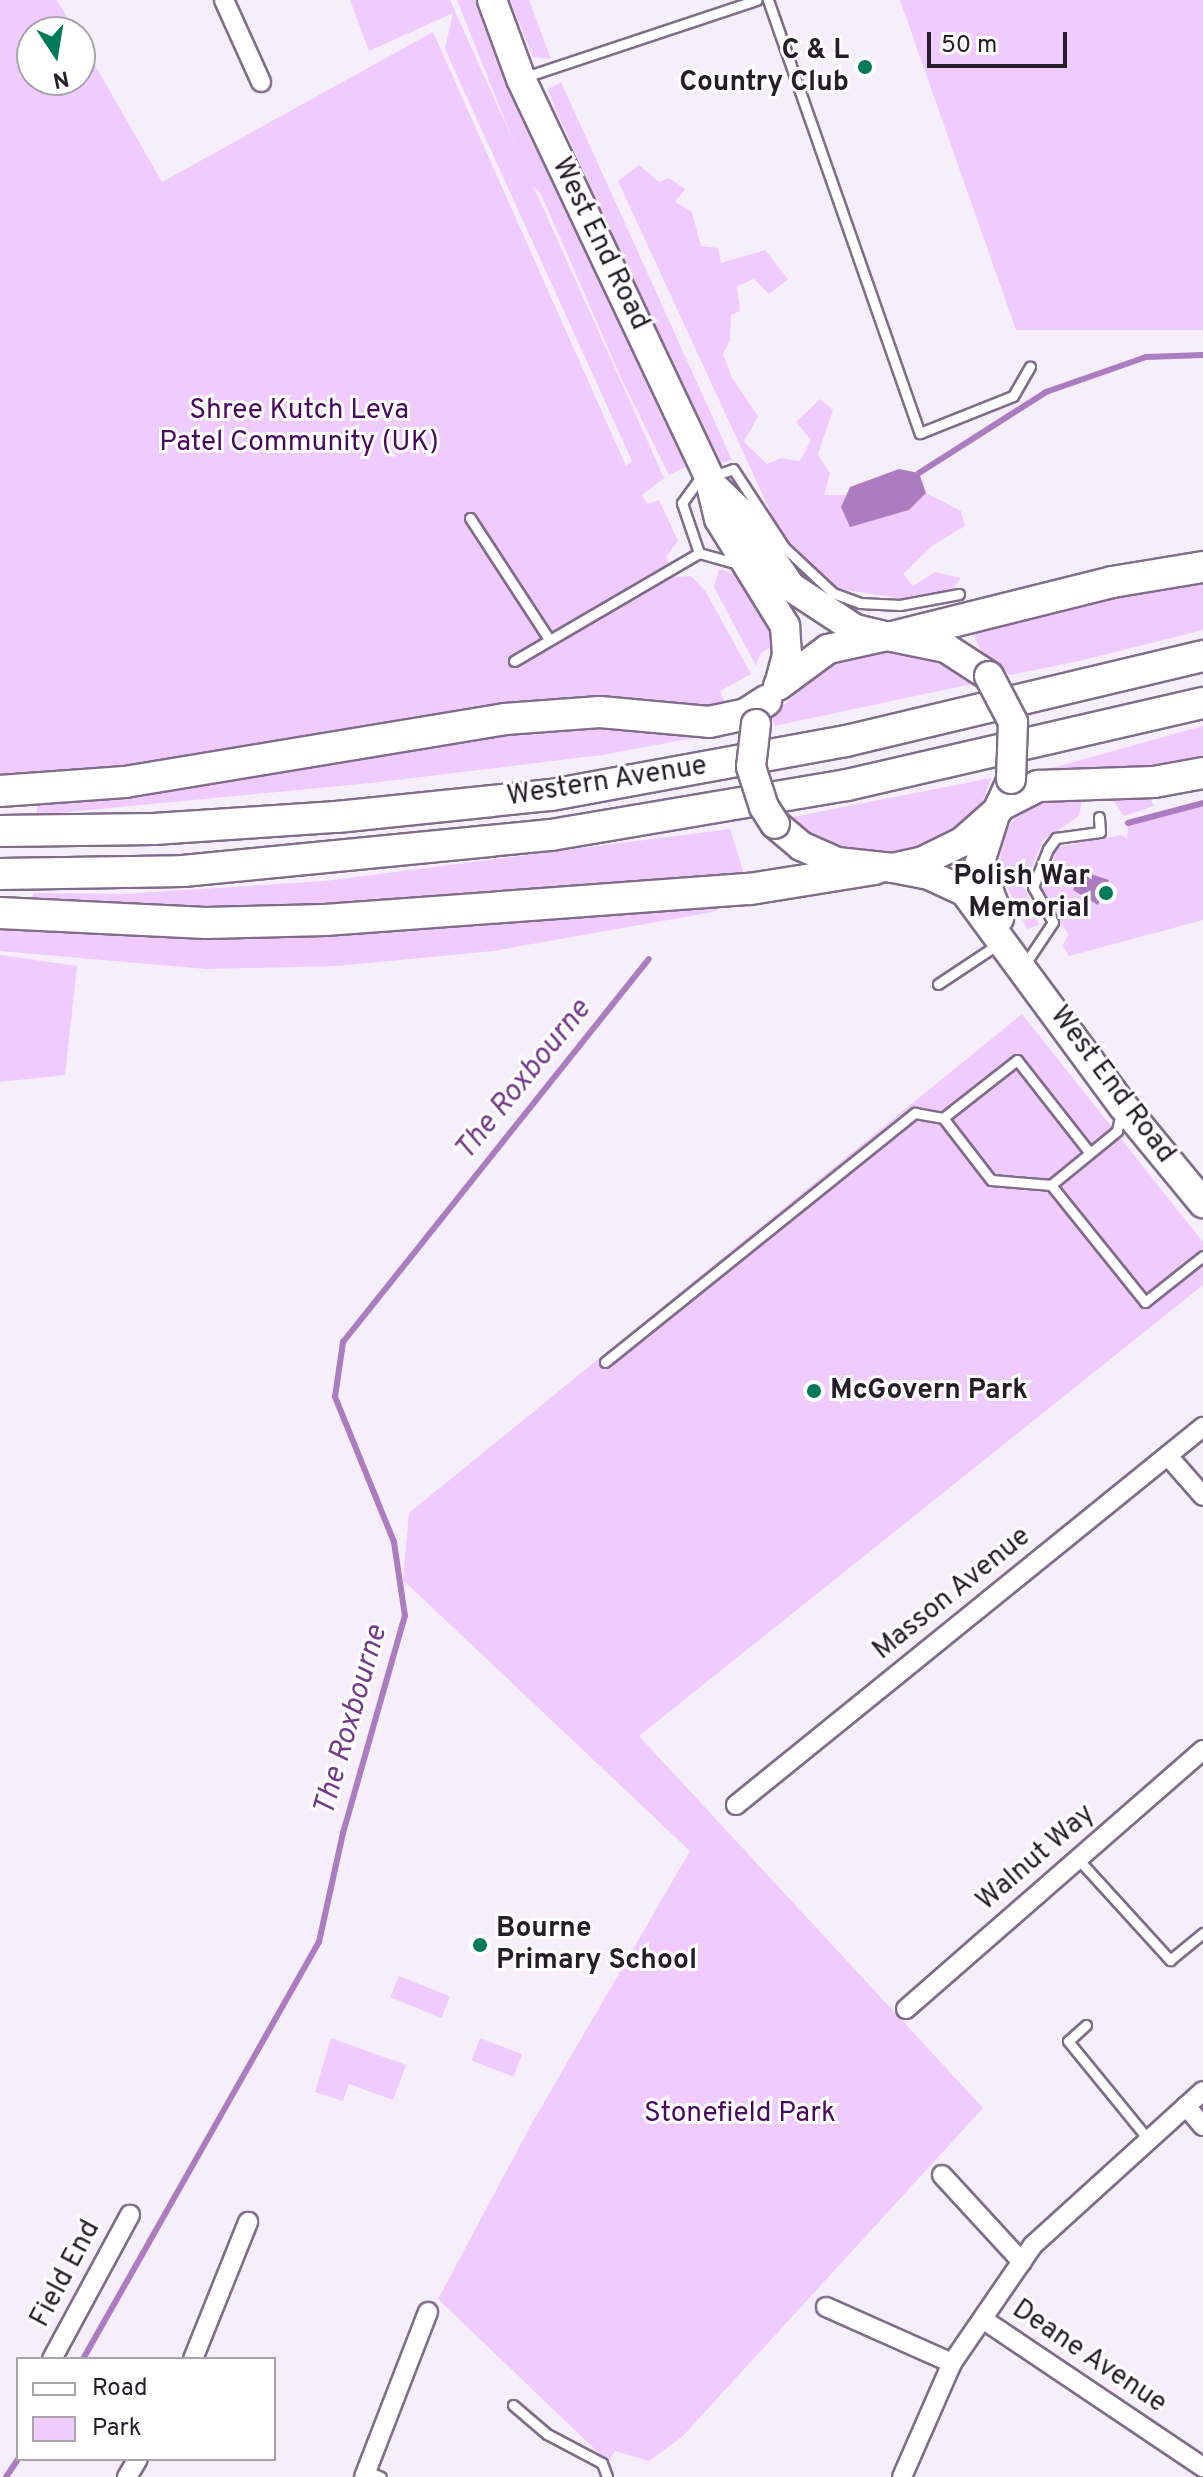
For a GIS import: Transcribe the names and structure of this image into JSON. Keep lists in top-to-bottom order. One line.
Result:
{"streets":{"highway":["Western Avenue"],"main road":["West End Road"],"street":["Masson Avenue","Walnut Way","Field End","Deane Avenue"]},"water":["The Roxbourne"],"parks":["Shree Kutch Leva Patel Community (UK)","Stonefield Park"],"places":["C & L Country Club","Polish War Memorial","McGovern Park","Bourne Primary School"],"legend":["Road","Park"],"scale_bar":"50 m","north":"bottom"}
